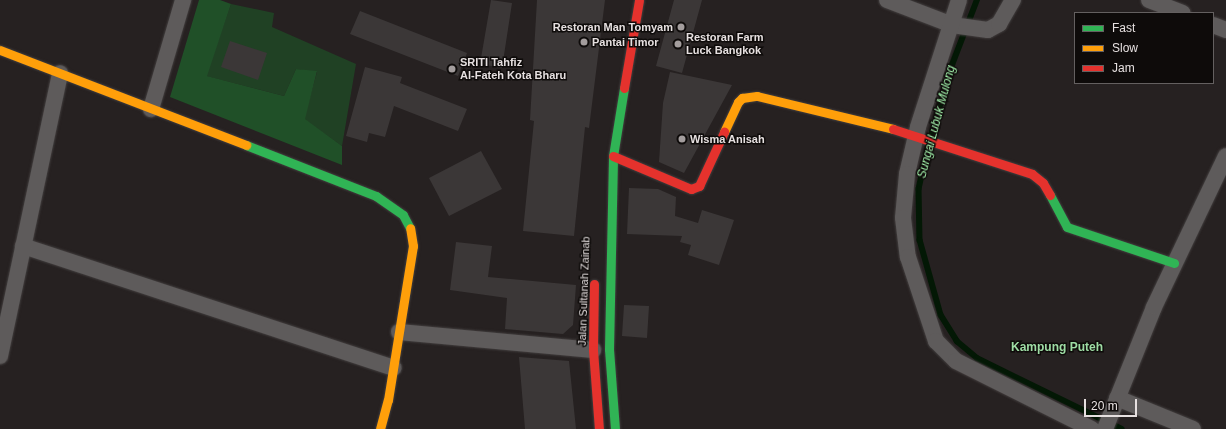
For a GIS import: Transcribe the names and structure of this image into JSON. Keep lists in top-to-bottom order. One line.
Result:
{"streets":{"street":["Jalan Sultanah Zainab"]},"districts":["Kampung Puteh"],"water":["Sungai Lubuk Mulong"],"places":["Restoran Man Tomyam","Pantai Timor","Restoran Farm Luck Bangkok","SRITI Tahfiz Al-Fateh Kota Bharu","Wisma Anisah"],"legend":["Fast","Slow","Jam"],"scale_bar":"20 m"}
